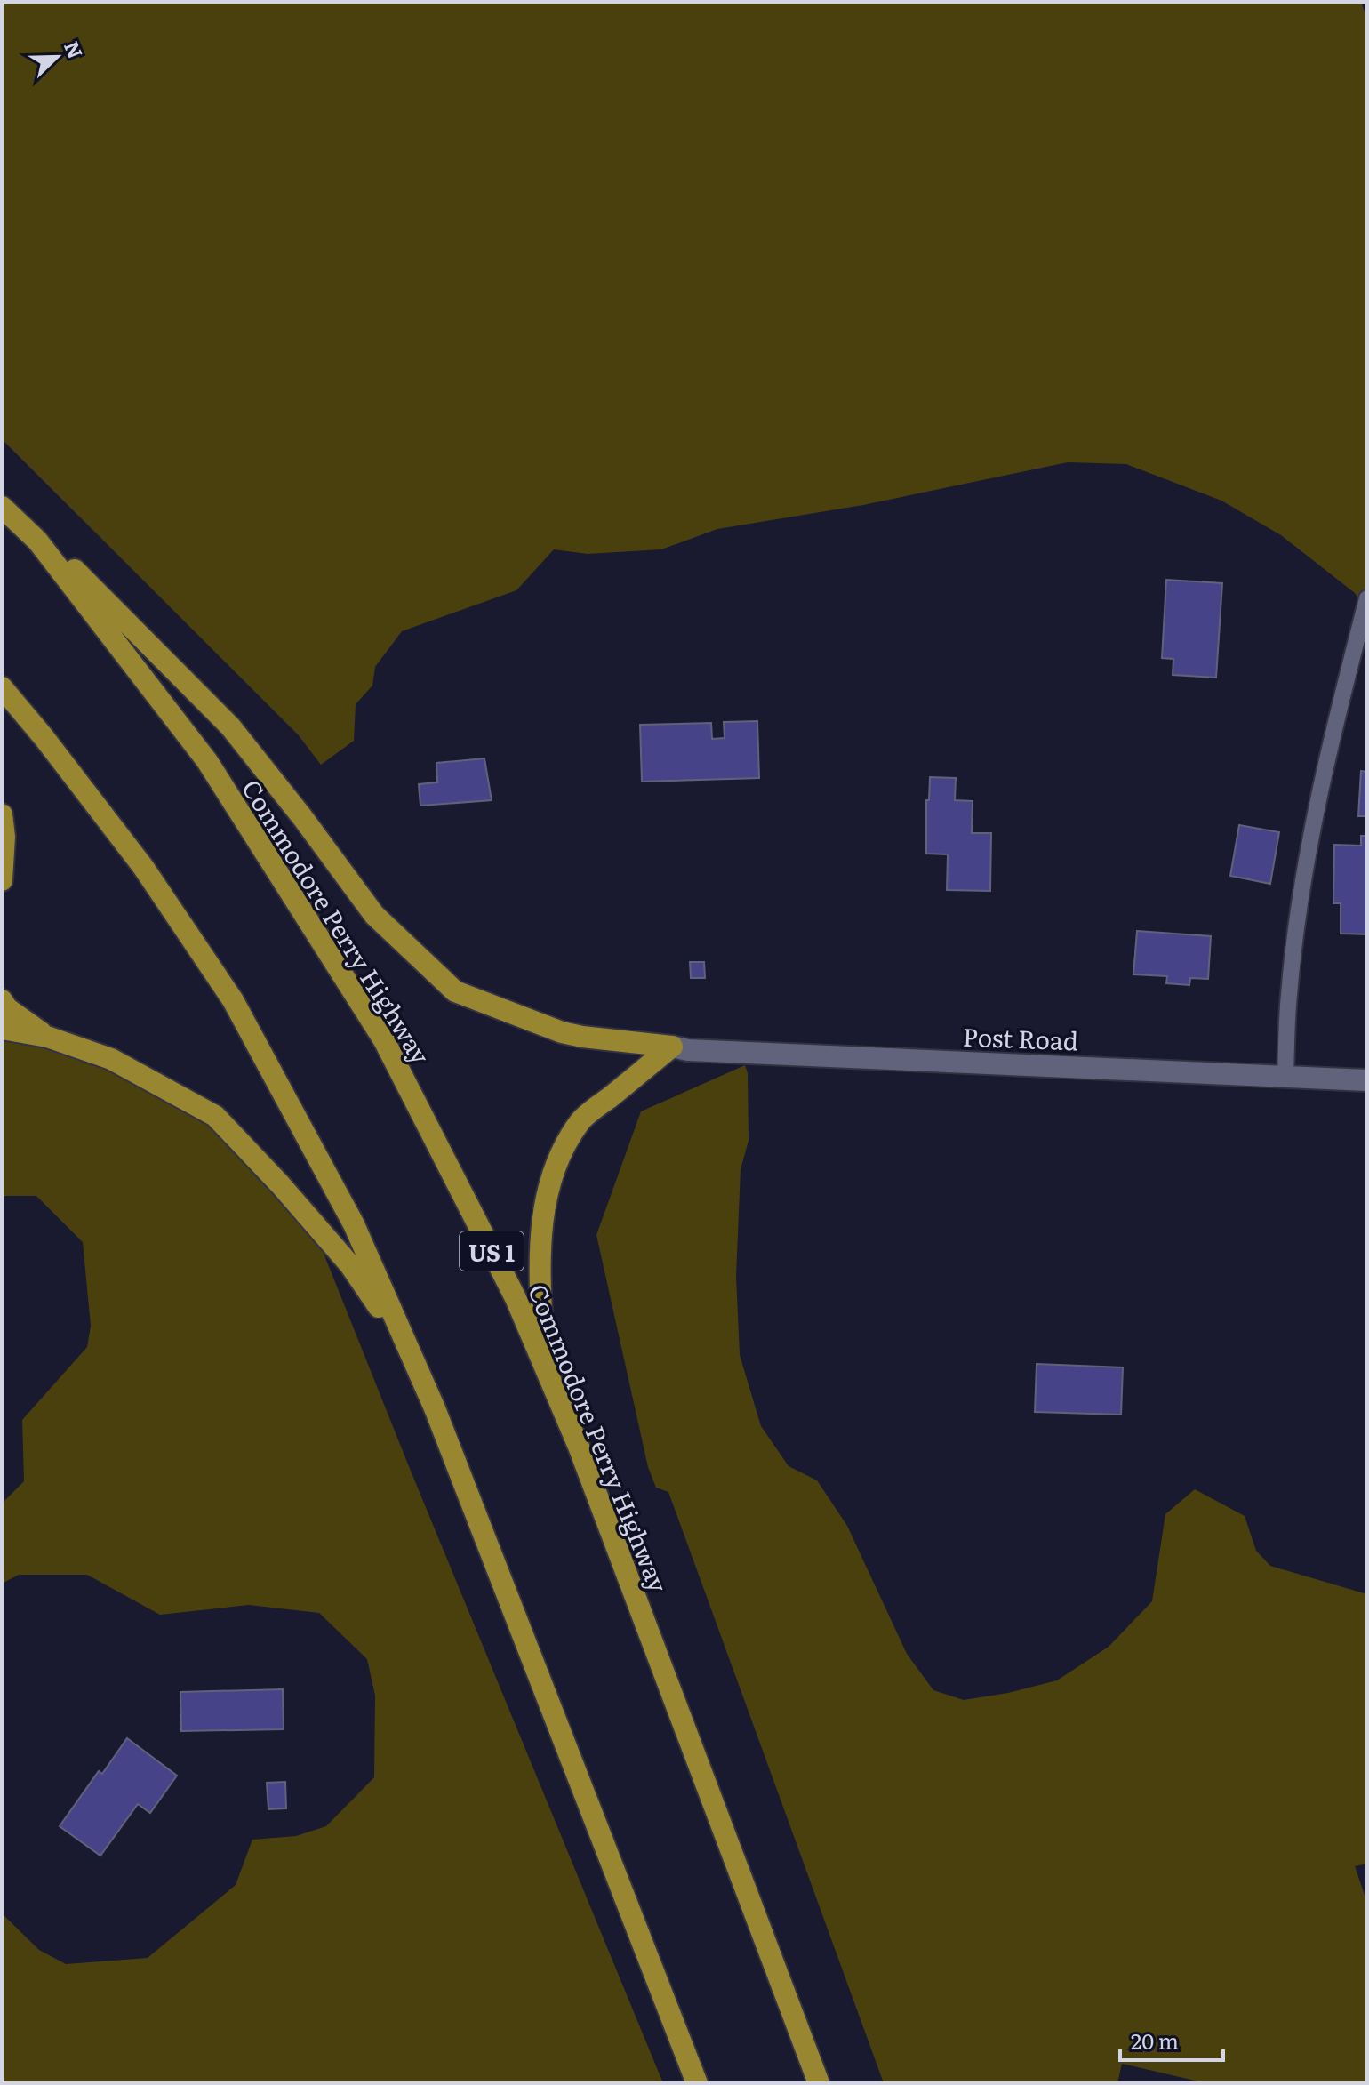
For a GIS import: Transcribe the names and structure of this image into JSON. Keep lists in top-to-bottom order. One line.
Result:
{"streets":{"highway":["Commodore Perry Highway","US 1"],"main road":["Post Road"]},"scale_bar":"20 m","north":"top right"}
